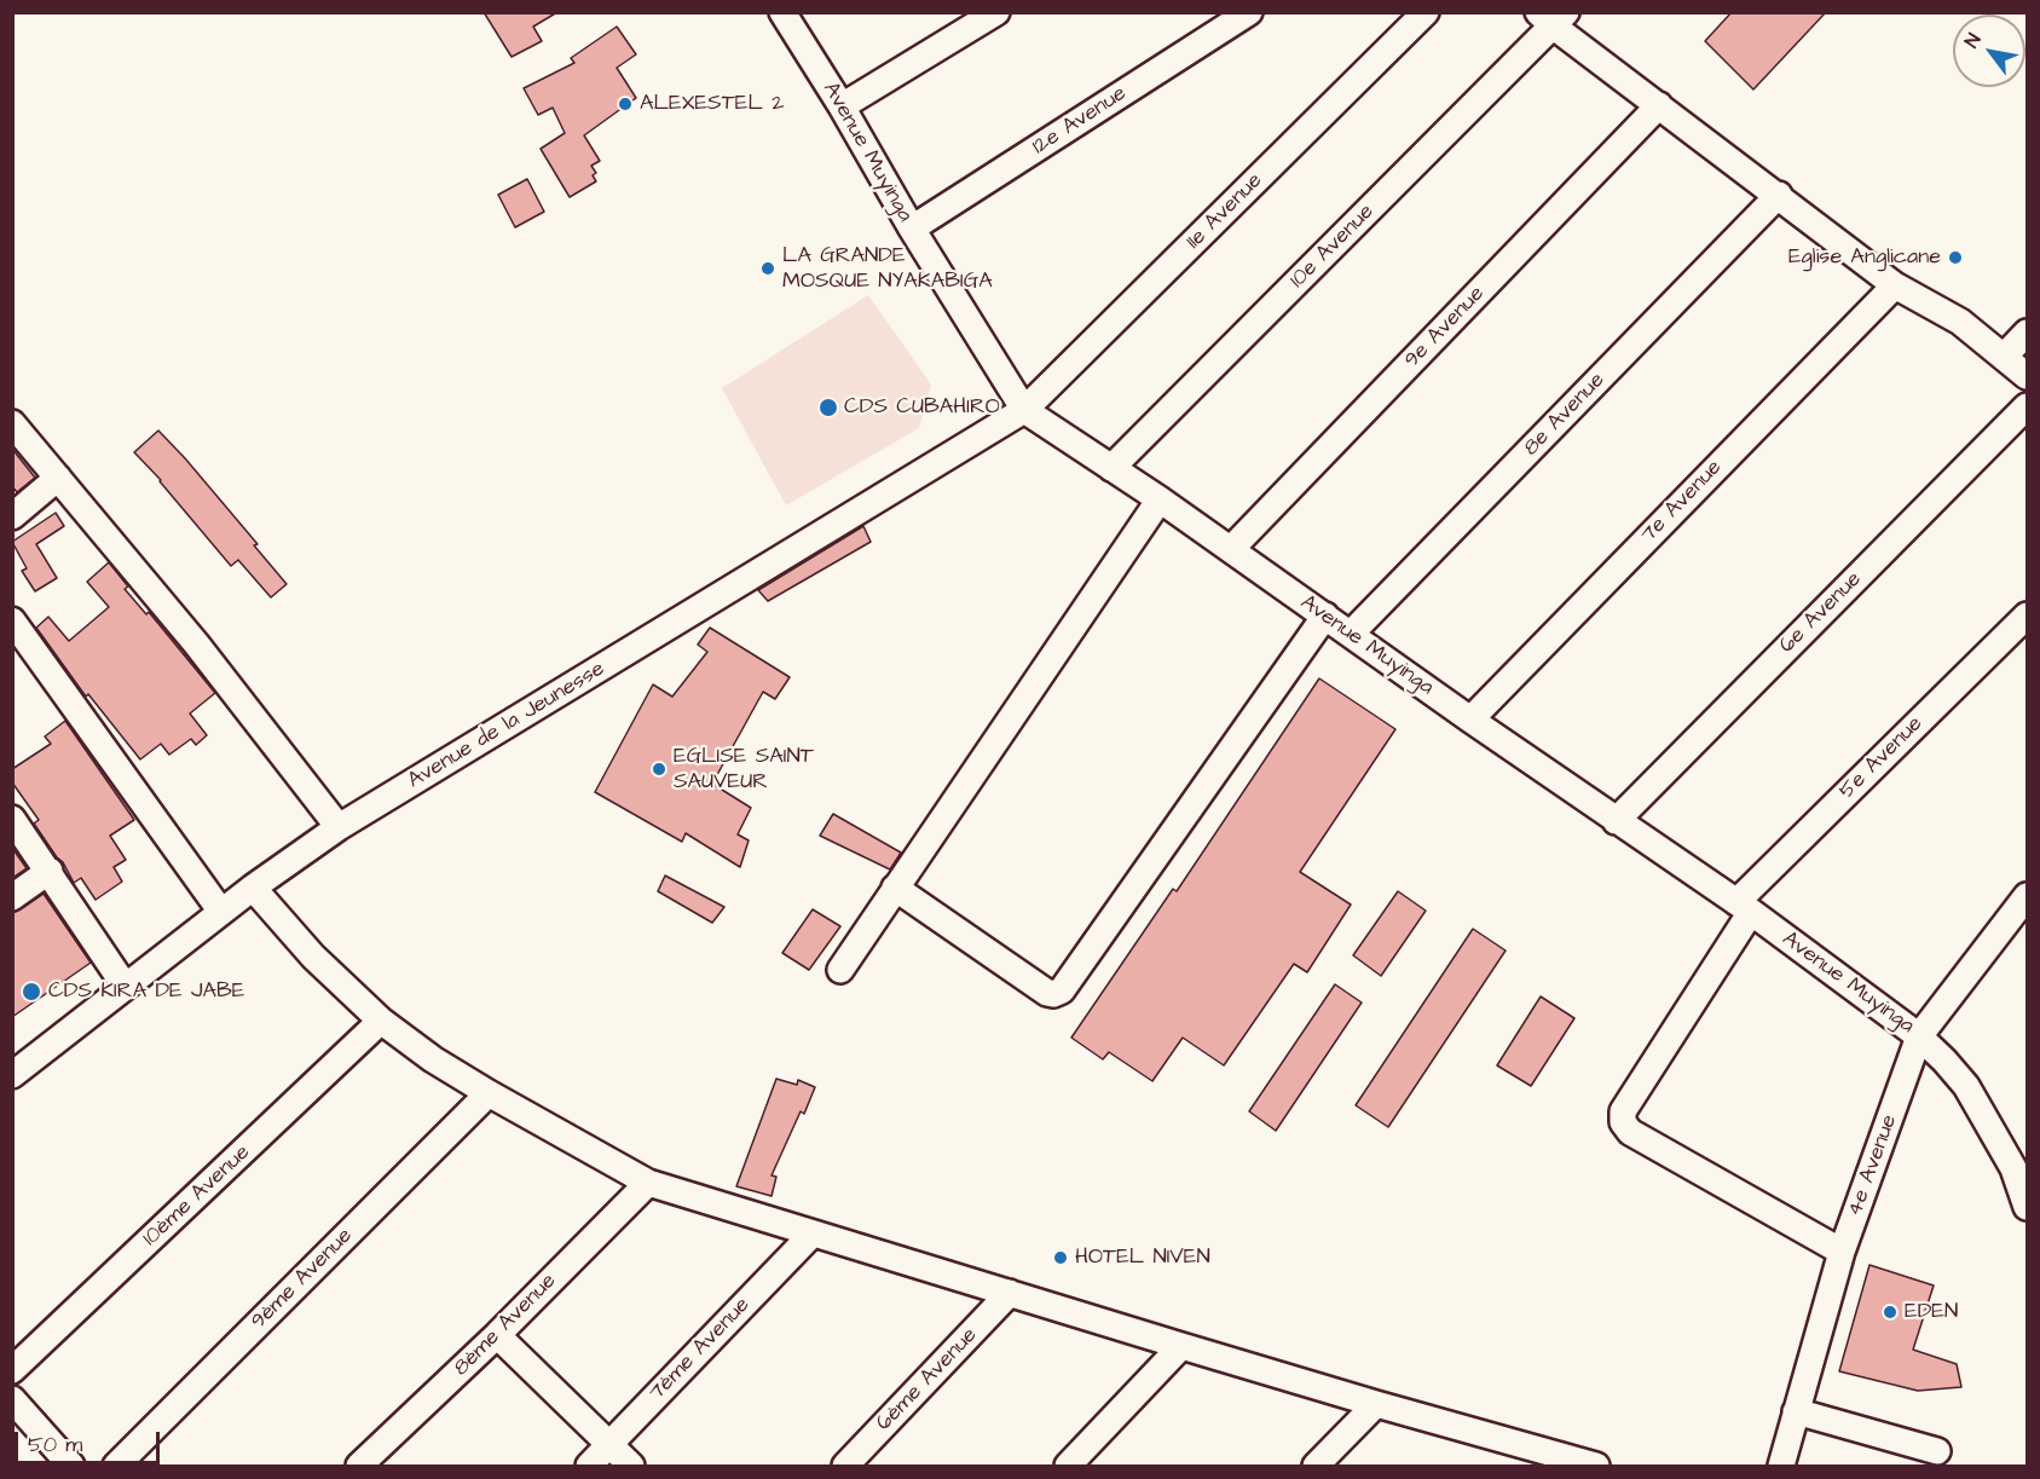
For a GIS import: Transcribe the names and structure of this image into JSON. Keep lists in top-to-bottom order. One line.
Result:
{"streets":{"street":["12e Avenue","Avenue Muyinga","11e Avenue","10e Avenue","9e Avenue","8e Avenue","7e Avenue","6e Avenue","Avenue de la Jeunesse","5e Avenue","4e Avenue","10ème Avenue","9ème Avenue","8ème Avenue","7ème Avenue","6ème Avenue"]},"crossings":[["12e Avenue","Avenue Muyinga"],["Avenue Muyinga","11e Avenue"],["Avenue Muyinga","10e Avenue"],["Avenue Muyinga","9e Avenue"],["Avenue Muyinga","8e Avenue"],["Avenue Muyinga","7e Avenue"],["Avenue Muyinga","6e Avenue"],["Avenue Muyinga","Avenue de la Jeunesse"],["Avenue Muyinga","5e Avenue"],["Avenue Muyinga","4e Avenue"],["11e Avenue","Avenue de la Jeunesse"],["5e Avenue","4e Avenue"]],"places":["ALEXESTEL 2","Eglise Anglicane","LA GRANDE MOSQUE NYAKABIGA","CDS CUBAHIRO","EGLISE SAINT SAUVEUR","CDS KIRA DE JABE","HOTEL NIVEN","EDEN"],"scale_bar":"50 m","north":"top left"}
